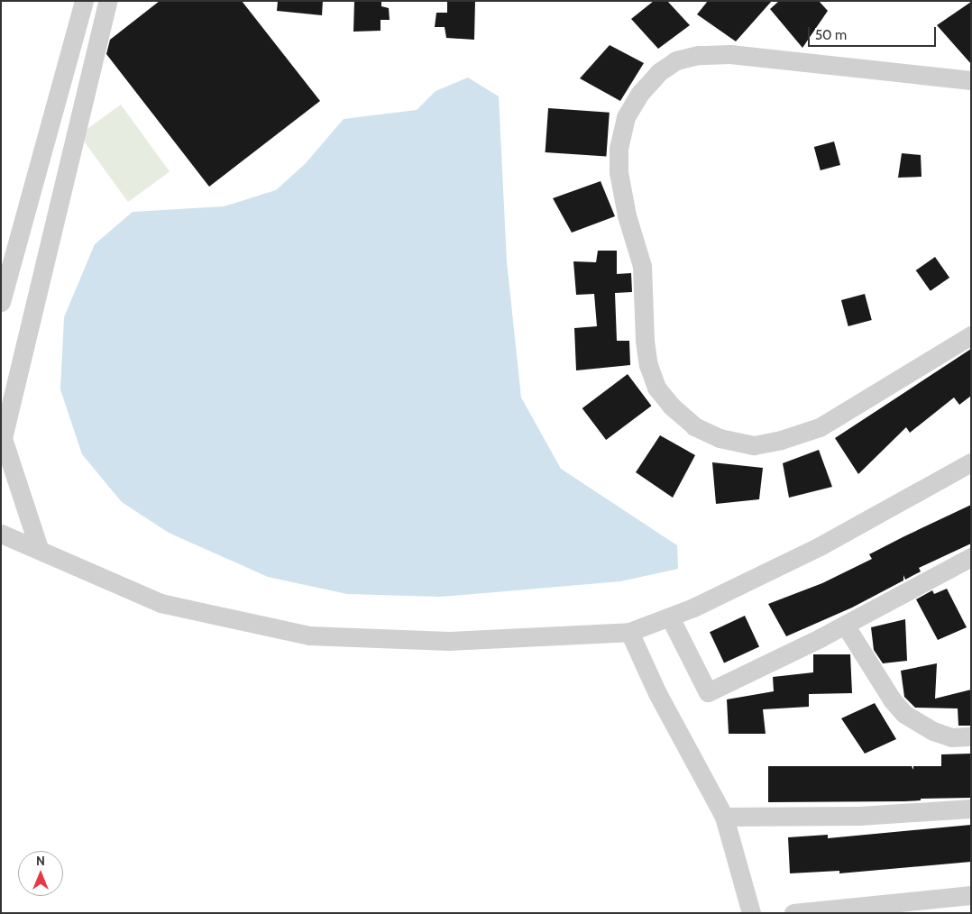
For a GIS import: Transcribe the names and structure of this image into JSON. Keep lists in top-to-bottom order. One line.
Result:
{"scale_bar":"50 m","north":"top"}
